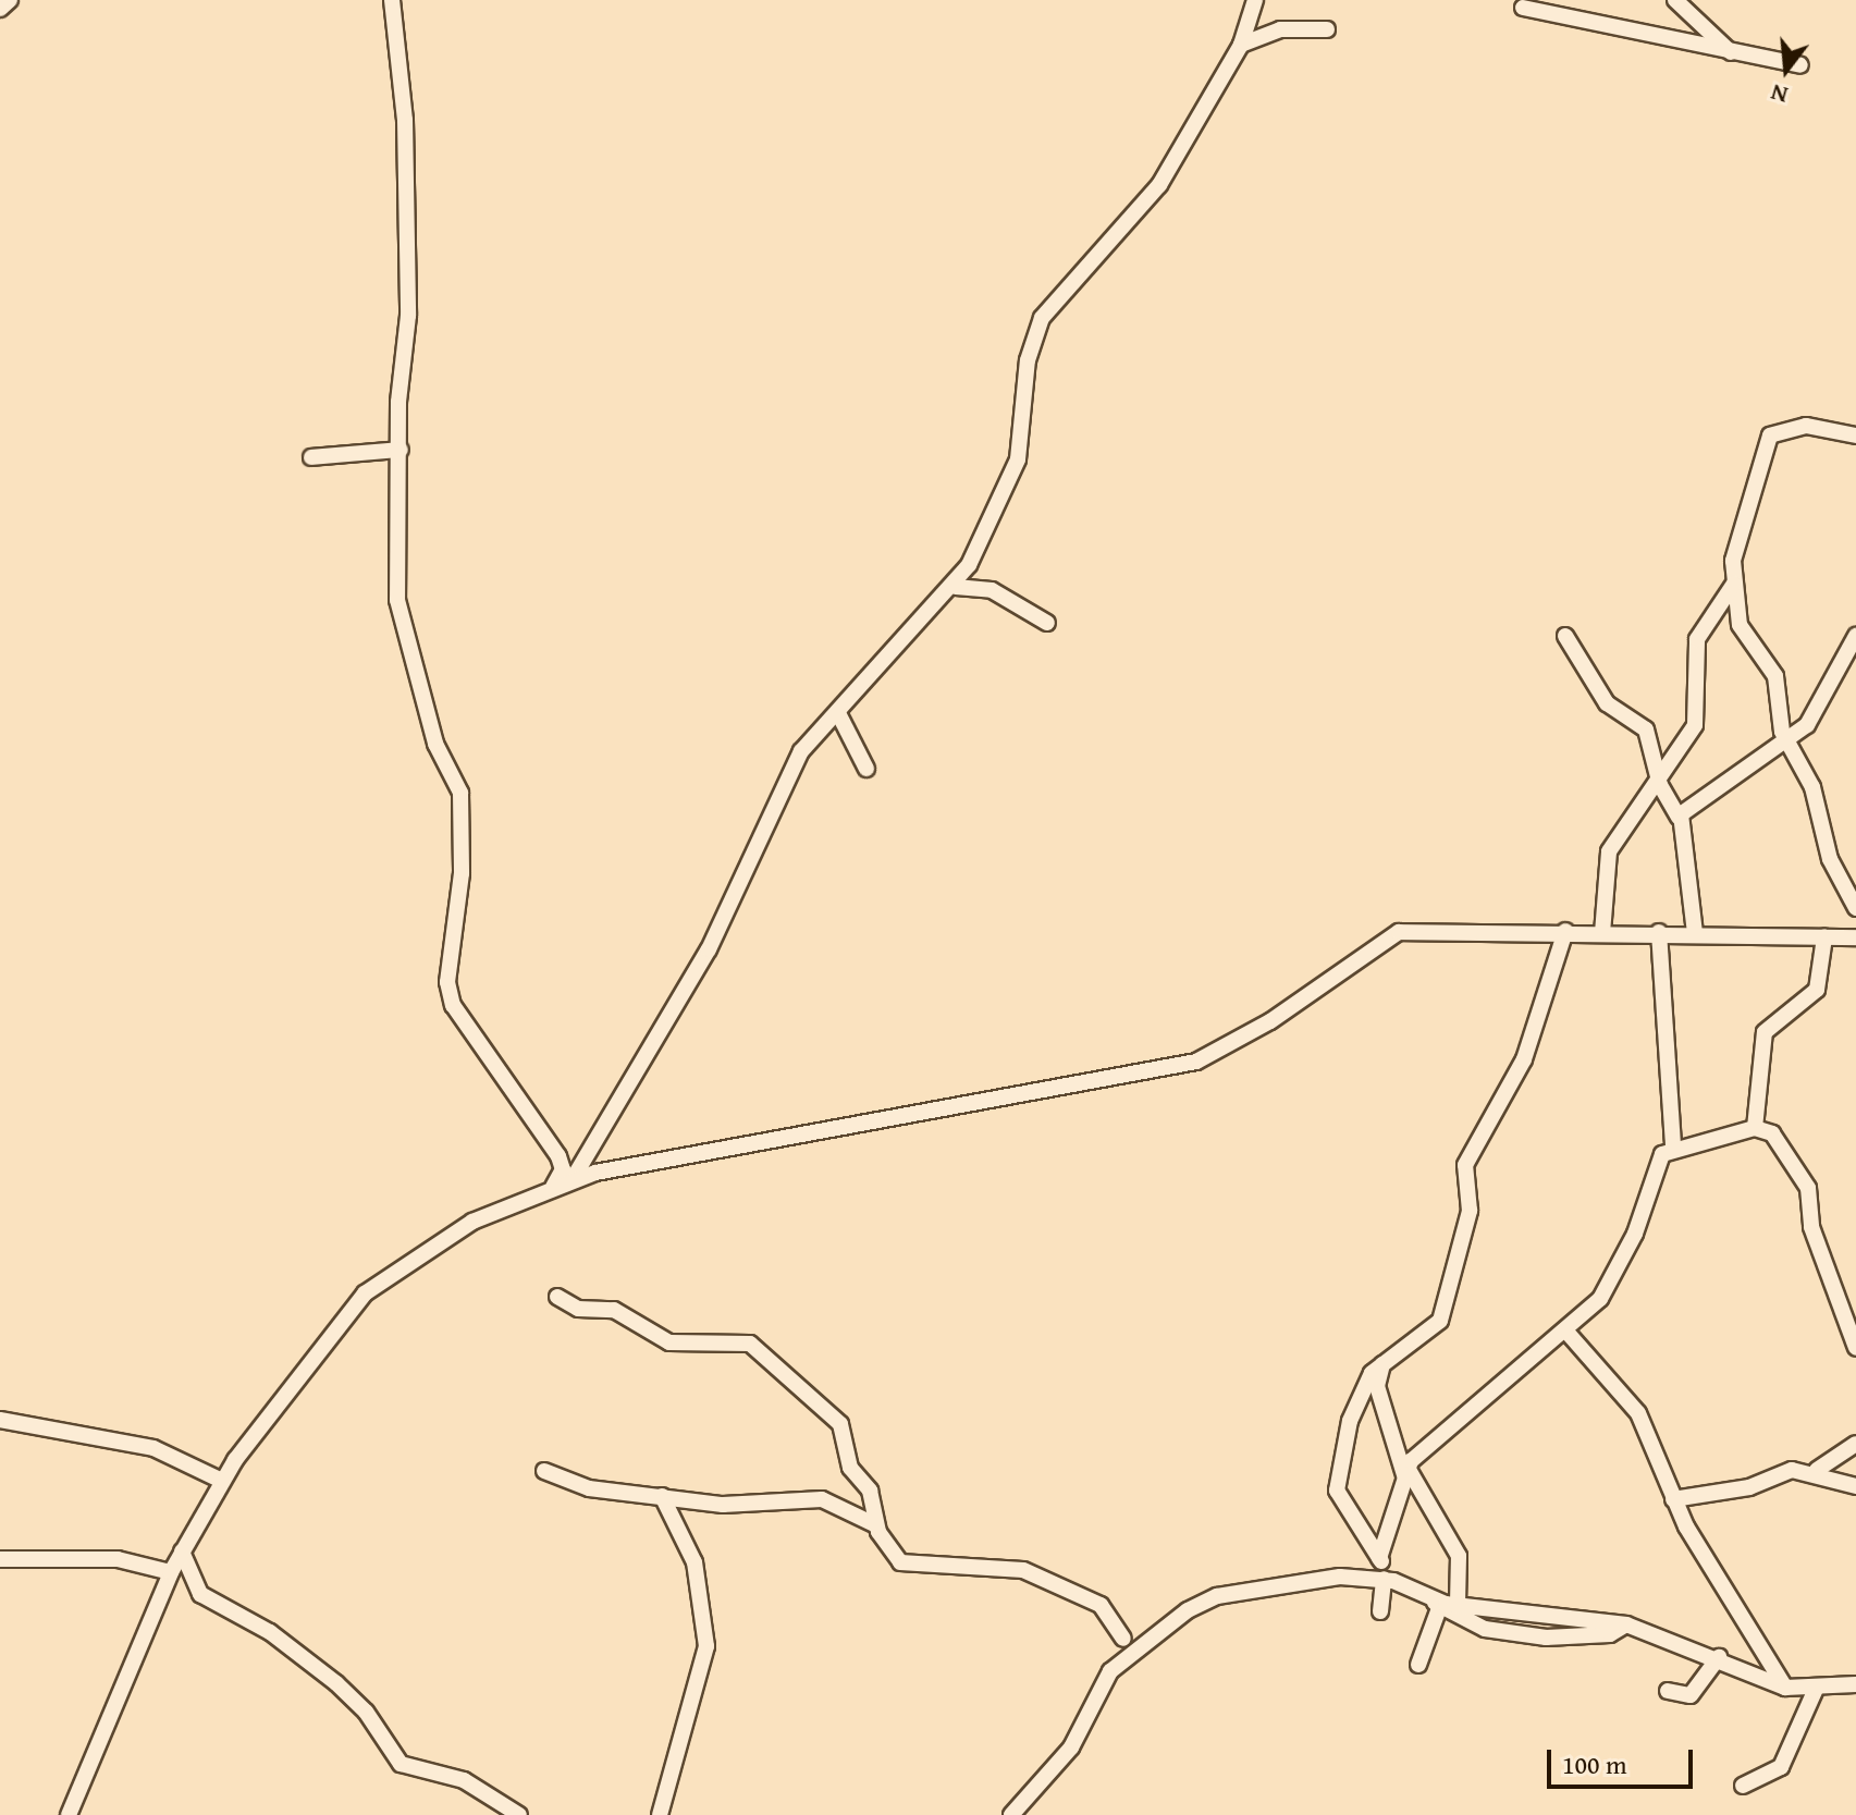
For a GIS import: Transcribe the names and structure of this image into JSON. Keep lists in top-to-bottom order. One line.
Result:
{"scale_bar":"100 m","north":"bottom"}
